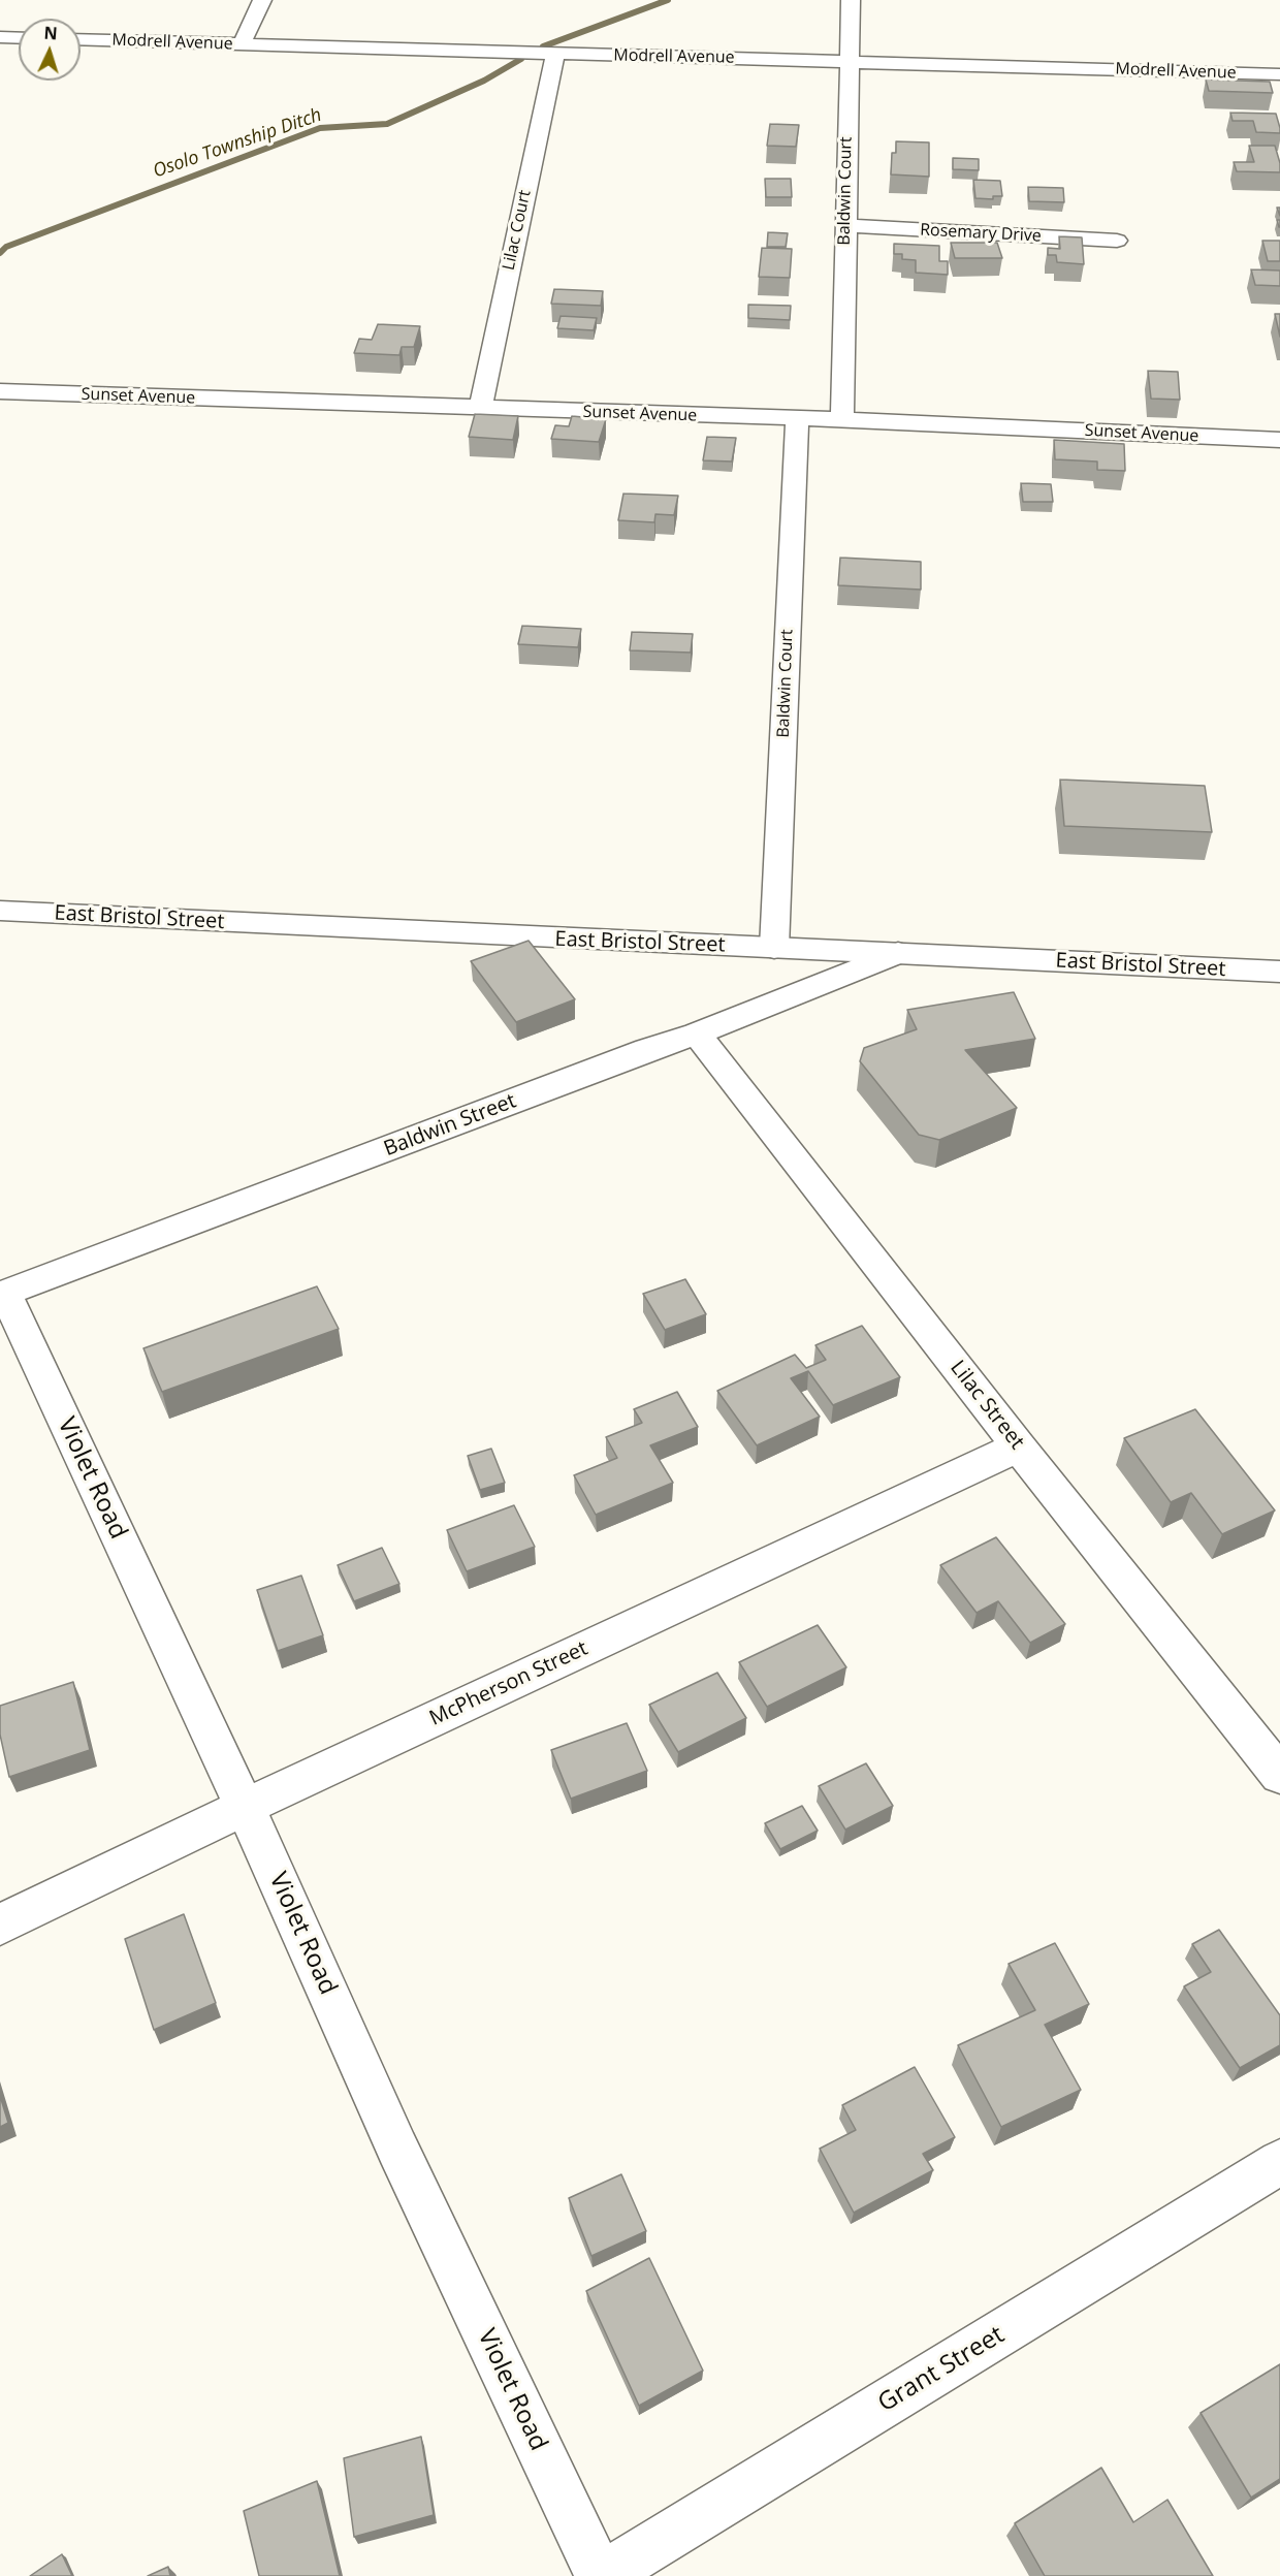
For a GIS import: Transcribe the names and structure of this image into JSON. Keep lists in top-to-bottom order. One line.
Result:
{"streets":{"street":["Modrell Avenue","Baldwin Court","Lilac Court","Rosemary Drive","Sunset Avenue","East Bristol Street","Baldwin Street","Lilac Street","Violet Road","McPherson Street","Grant Street"]},"crossings":[["Modrell Avenue","Baldwin Court"],["Modrell Avenue","Lilac Court"],["Baldwin Court","Rosemary Drive"],["Baldwin Court","Sunset Avenue"],["Baldwin Court","East Bristol Street"],["Lilac Court","Sunset Avenue"],["East Bristol Street","Baldwin Street"],["Baldwin Street","Lilac Street"],["Baldwin Street","Violet Road"],["Lilac Street","McPherson Street"],["Violet Road","McPherson Street"],["Violet Road","Grant Street"]],"water":["Osolo Township Ditch"],"north":"top"}
